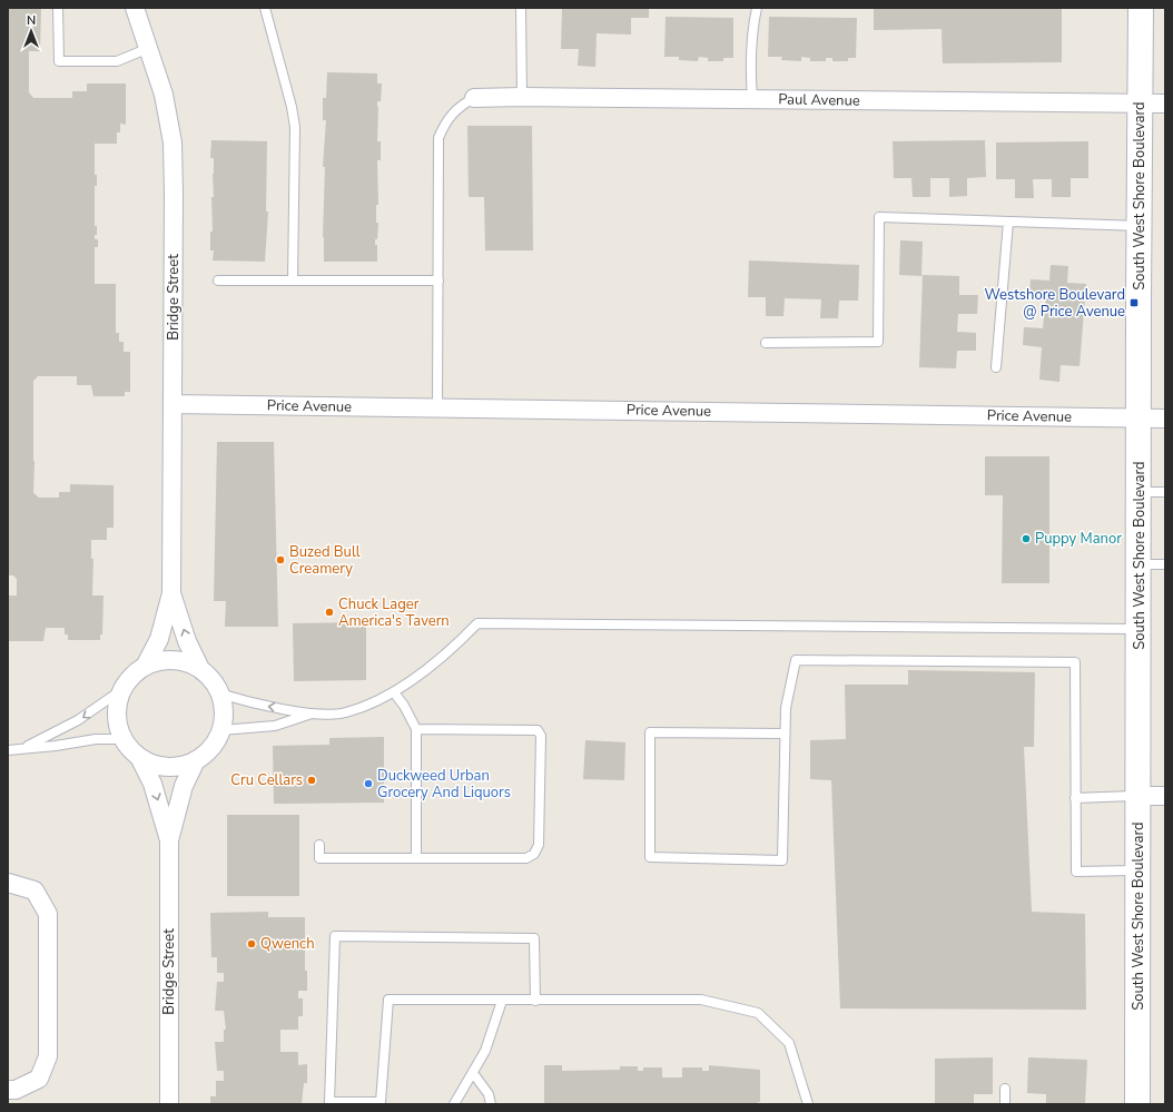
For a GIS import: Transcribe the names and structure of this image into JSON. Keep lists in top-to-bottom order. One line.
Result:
{"streets":{"street":["Paul Avenue","South West Shore Boulevard","Bridge Street","Price Avenue"]},"crossings":[["Paul Avenue","South West Shore Boulevard"],["South West Shore Boulevard","Price Avenue"],["Bridge Street","Price Avenue"]],"places":{"transit":["Westshore Boulevard @ Price Avenue"],"other":["Puppy Manor","Buzed Bull Creamery","Chuck Lager America's Tavern","Cru Cellars","Duckweed Urban Grocery And Liquors","Qwench"]},"north":"top"}
